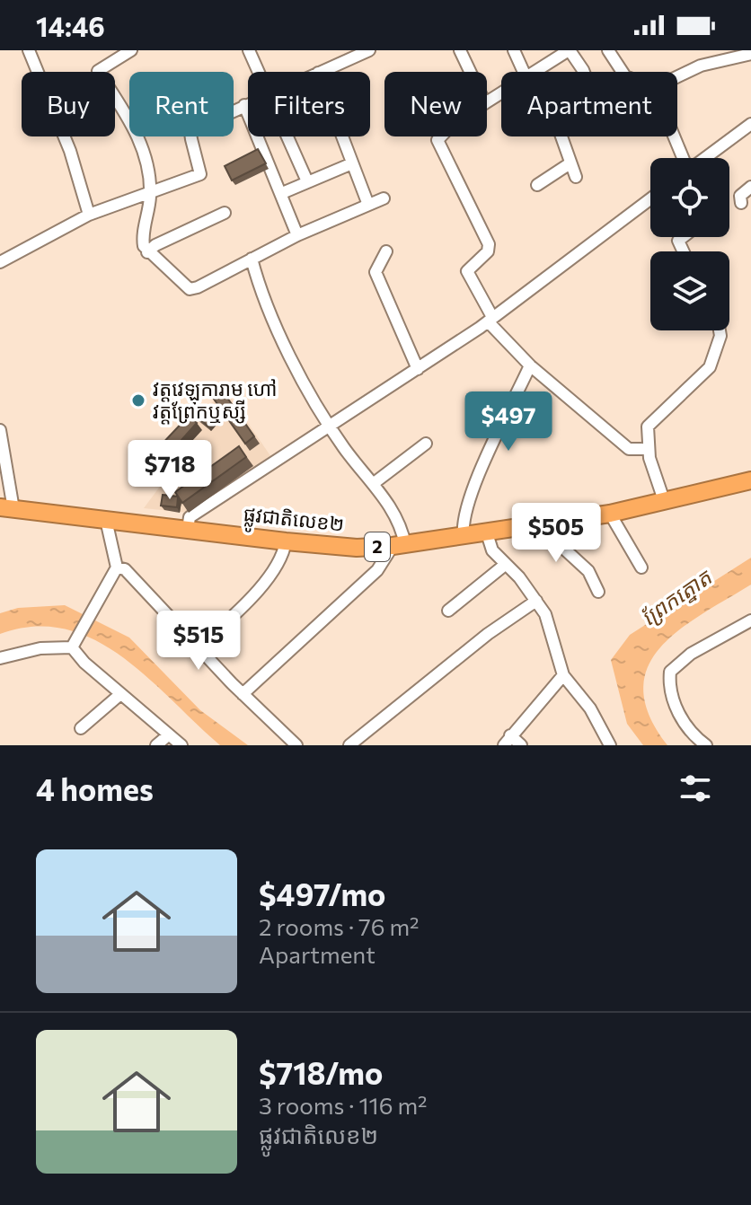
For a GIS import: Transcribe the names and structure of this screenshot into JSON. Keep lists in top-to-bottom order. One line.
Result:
{"streets":{"highway":["ផ្លូវជាតិលេខ២","2"]},"water":["ព្រែកត្នោត"],"places":["វត្តវេឡុការាម ហៅ វត្តព្រែកឬស្សី"],"page":{"status":"14:46","chip":["Buy","Rent","Filters","New","Apartment"],"price":["$497","$718","$505","$515"],"heading":"4 homes","list":[{"name":"$497/mo","note":"2 rooms · 76 m² · Apartment"},{"name":"$718/mo","note":"3 rooms · 116 m² · ផ្លូវជាតិលេខ២"}]}}
